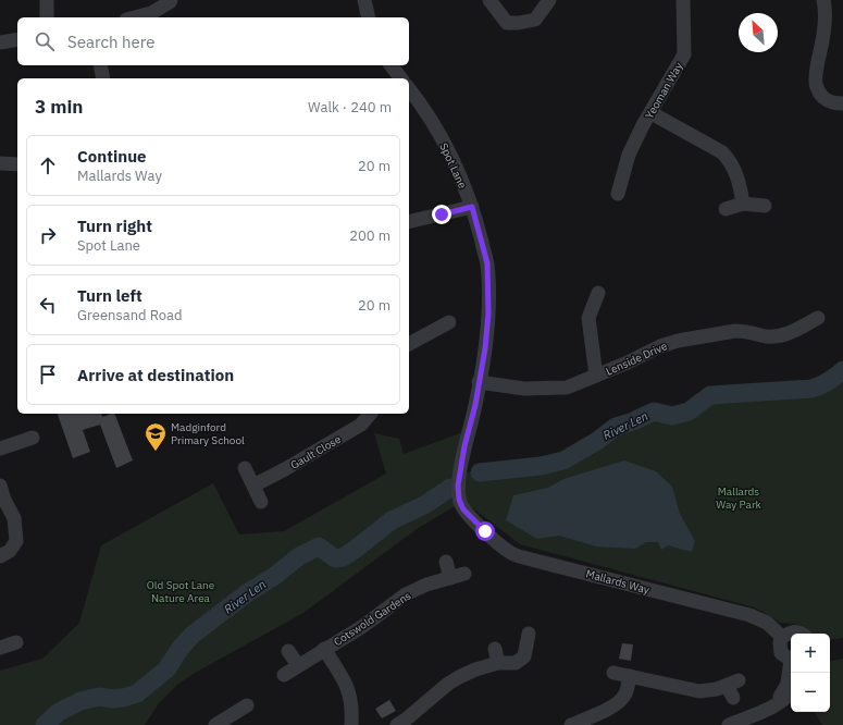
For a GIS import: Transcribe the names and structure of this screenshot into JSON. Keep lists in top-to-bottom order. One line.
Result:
{"streets":{"street":["Yeoman Way","Spot Lane","Lenside Drive","Gault Close","Mallards Way","Cotswold Gardens"]},"crossings":[["Spot Lane","Lenside Drive"],["Spot Lane","Mallards Way"]],"water":["River Len"],"parks":["Mallards Way Park","Old Spot Lane Nature Area"],"places":{"school or university":["Madginford Primary School"]},"north":"top left","page":{"search":"Search here","heading":["3 min","Walk · 240 m"],"list":[["Continue","Mallards Way","20 m"],["Turn right","Spot Lane","200 m"],["Turn left","Greensand Road","20 m"],"Arrive at destination"],"map_buttons":["+","−"]}}
